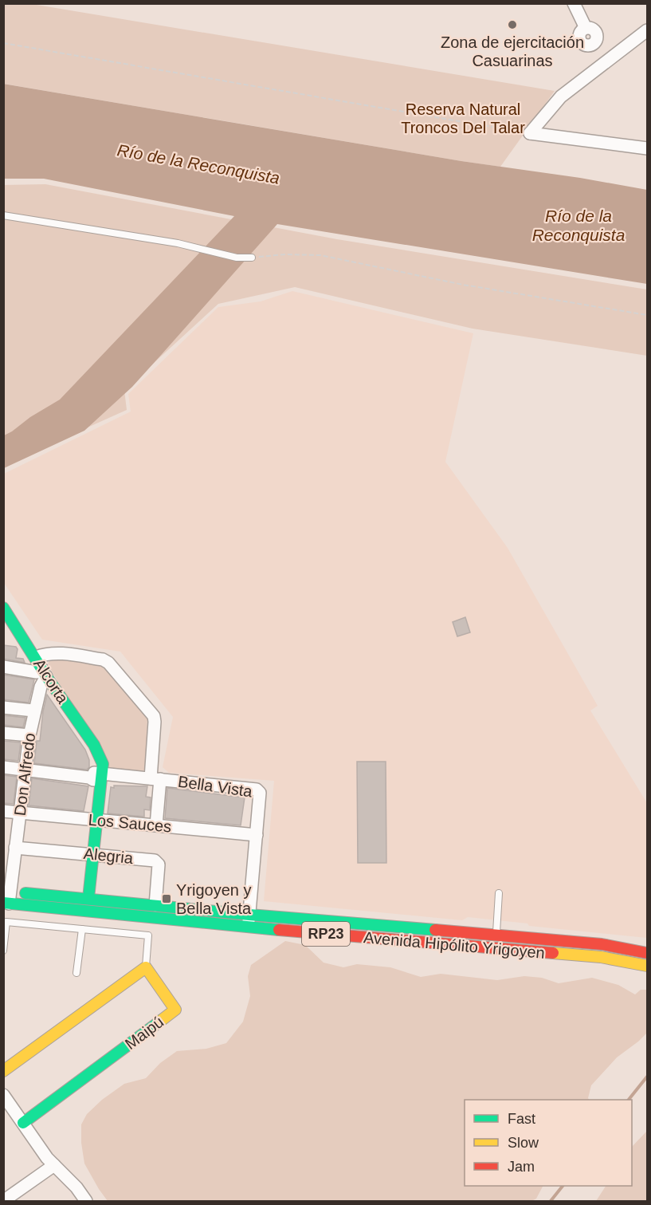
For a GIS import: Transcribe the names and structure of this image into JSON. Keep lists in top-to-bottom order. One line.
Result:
{"streets":{"main road":["Alcorta","RP23","Avenida Hipólito Yrigoyen","Maipú"],"street":["Don Alfredo","Bella Vista","Los Sauces","Alegria"]},"crossings":[["Alcorta","Don Alfredo"],["Alcorta","Bella Vista"],["Alcorta","Los Sauces"],["Alcorta","Alegria"],["Alcorta","Avenida Hipólito Yrigoyen"],["Don Alfredo","Bella Vista"],["Don Alfredo","Los Sauces"],["Don Alfredo","Alegria"],["Don Alfredo","Avenida Hipólito Yrigoyen"],["Bella Vista","Los Sauces"],["Bella Vista","Avenida Hipólito Yrigoyen"],["Alegria","Avenida Hipólito Yrigoyen"]],"water":["Río de la Reconquista"],"parks":["Reserva Natural Troncos Del Talar"],"places":{"other":["Zona de ejercitación Casuarinas"],"transit":["Yrigoyen y Bella Vista"]},"legend":["Fast","Slow","Jam"]}
